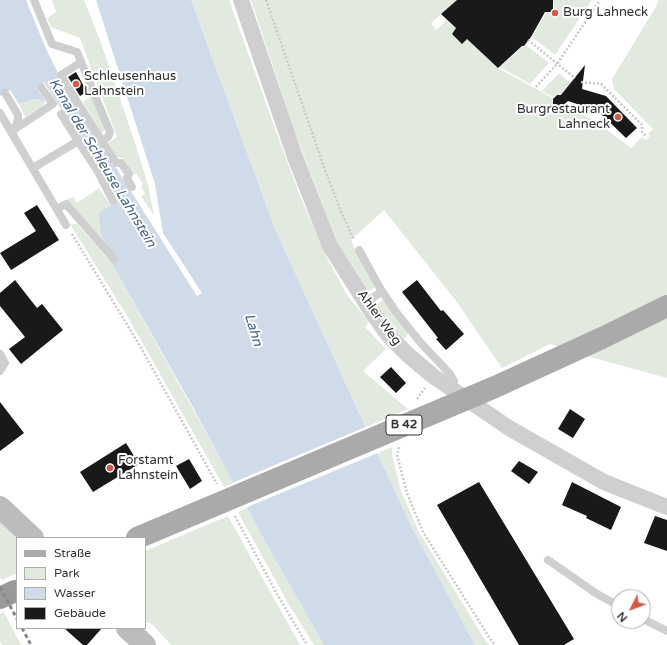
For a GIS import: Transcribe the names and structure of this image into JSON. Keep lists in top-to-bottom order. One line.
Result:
{"streets":{"main road":["B 42"],"street":["Ahler Weg"]},"water":["Kanal der Schleuse Lahnstein","Lahn"],"places":["Burg Lahneck","Schleusenhaus Lahnstein","Burgrestaurant Lahneck","Forstamt Lahnstein"],"legend":["Straße","Park","Wasser","Gebäude"],"north":"bottom left"}
